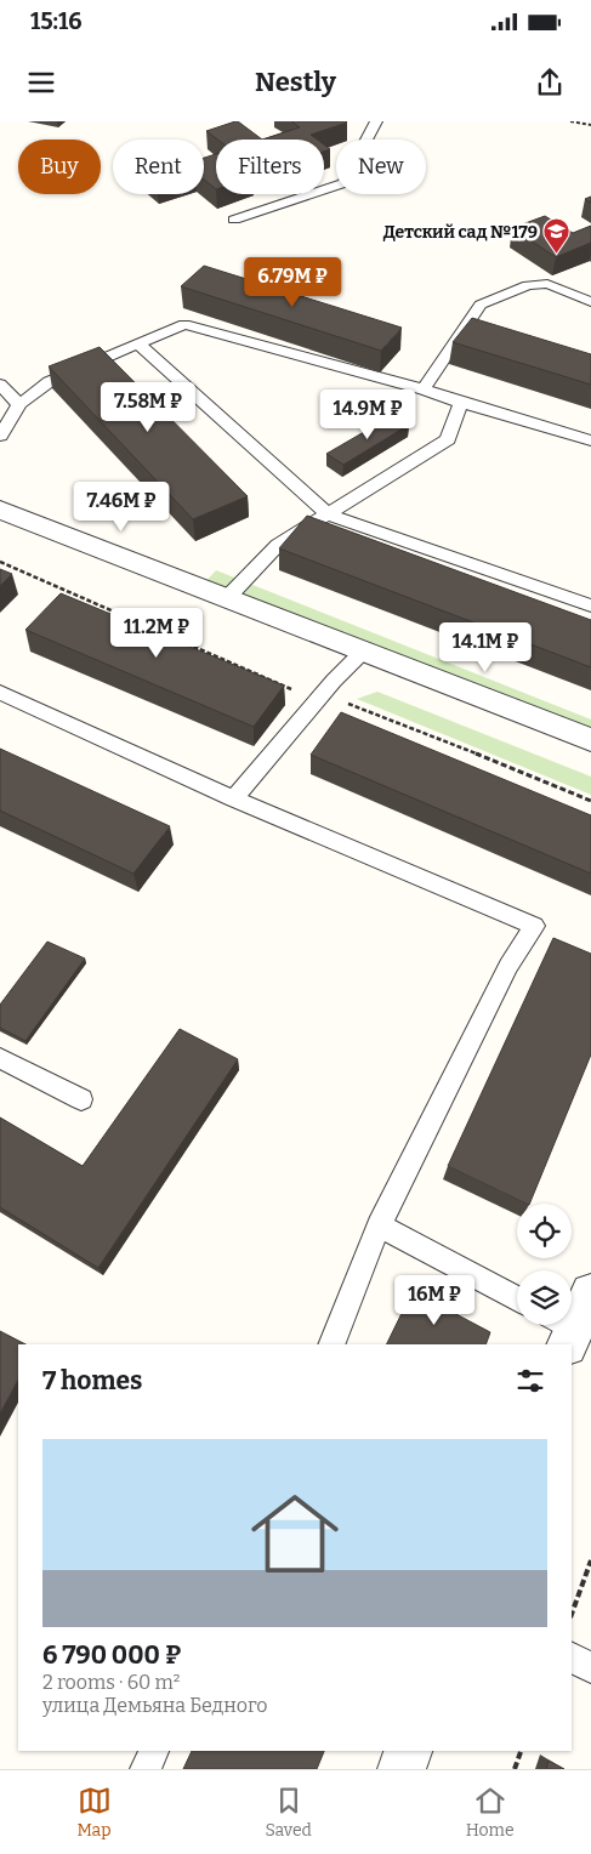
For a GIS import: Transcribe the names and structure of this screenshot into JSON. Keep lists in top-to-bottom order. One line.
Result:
{"places":{"school or university":["Детский сад №179"]},"page":{"status":"15:16","header":"Nestly","chip":["Buy","Rent","Filters","New"],"price":["6.79M ₽","7.58M ₽","14.9M ₽","7.46M ₽","11.2M ₽","14.1M ₽","16M ₽"],"heading":"7 homes","list":[{"name":"6 790 000 ₽","note":"2 rooms · 60 m² · улица Демьяна Бедного"}],"tabs":["Map","Saved","Home"]}}
